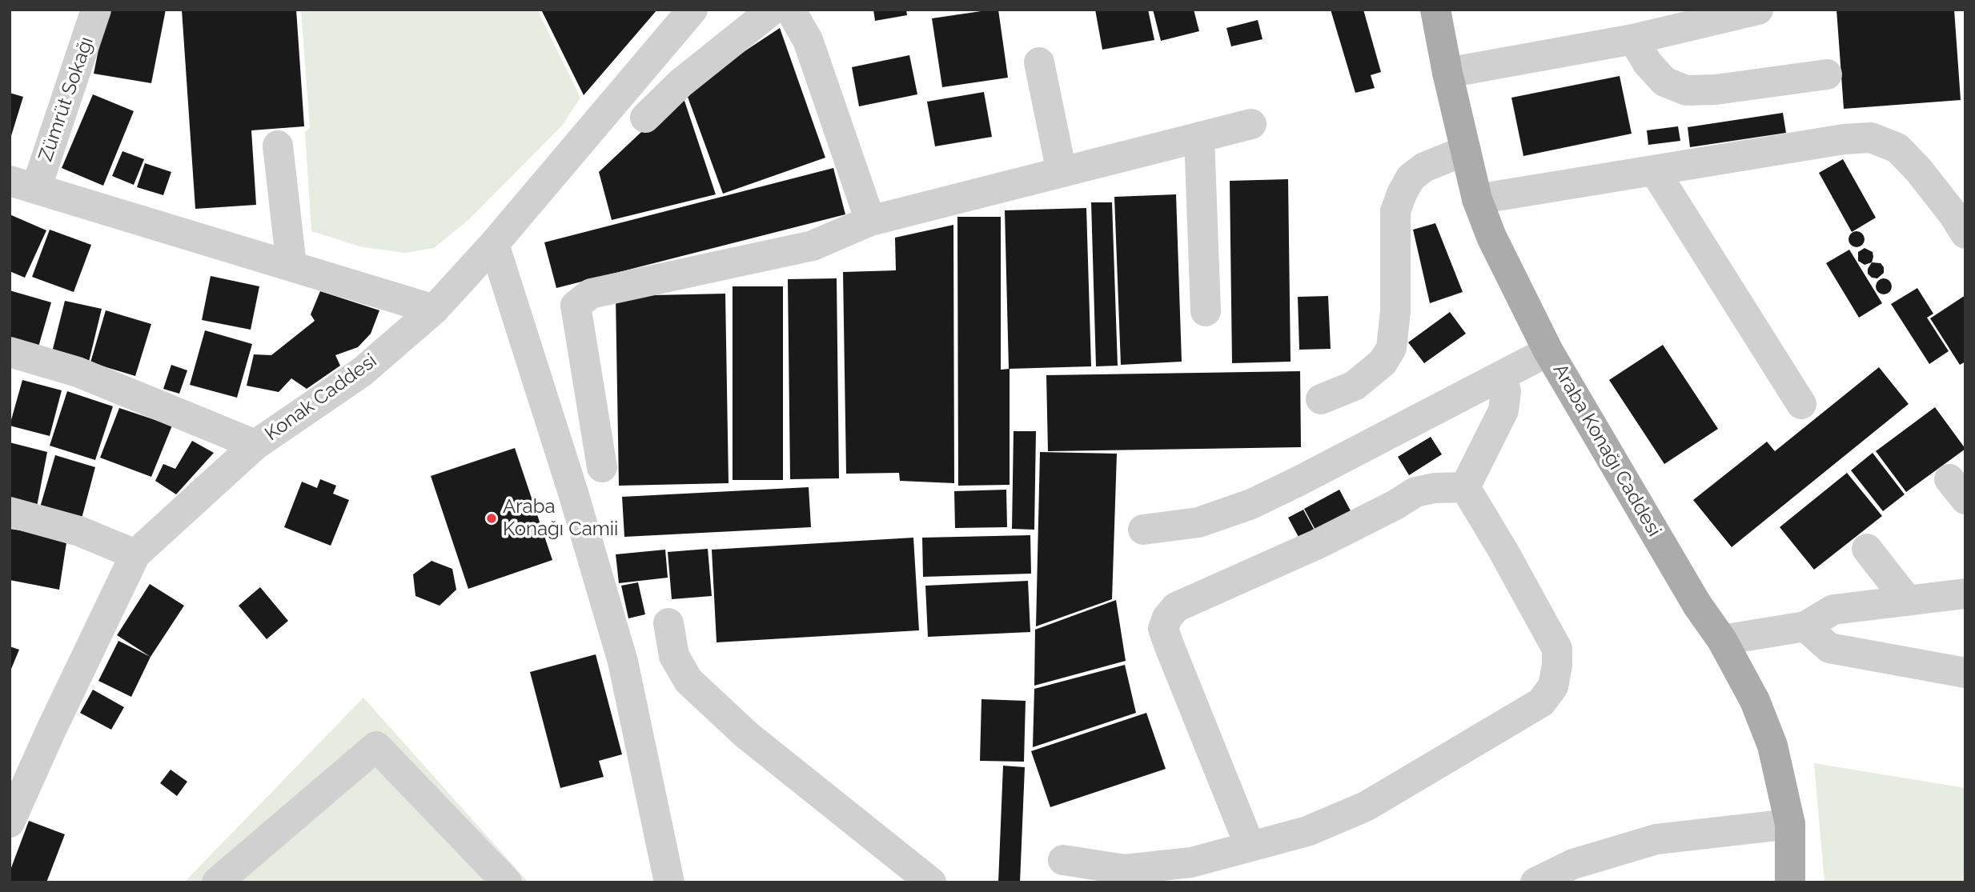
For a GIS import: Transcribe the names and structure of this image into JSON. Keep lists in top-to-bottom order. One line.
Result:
{"streets":{"main road":["Araba Konağı Caddesi"],"street":["Zümrüt Sokağı","Konak Caddesi"]},"places":["Araba Konağı Camii"]}
